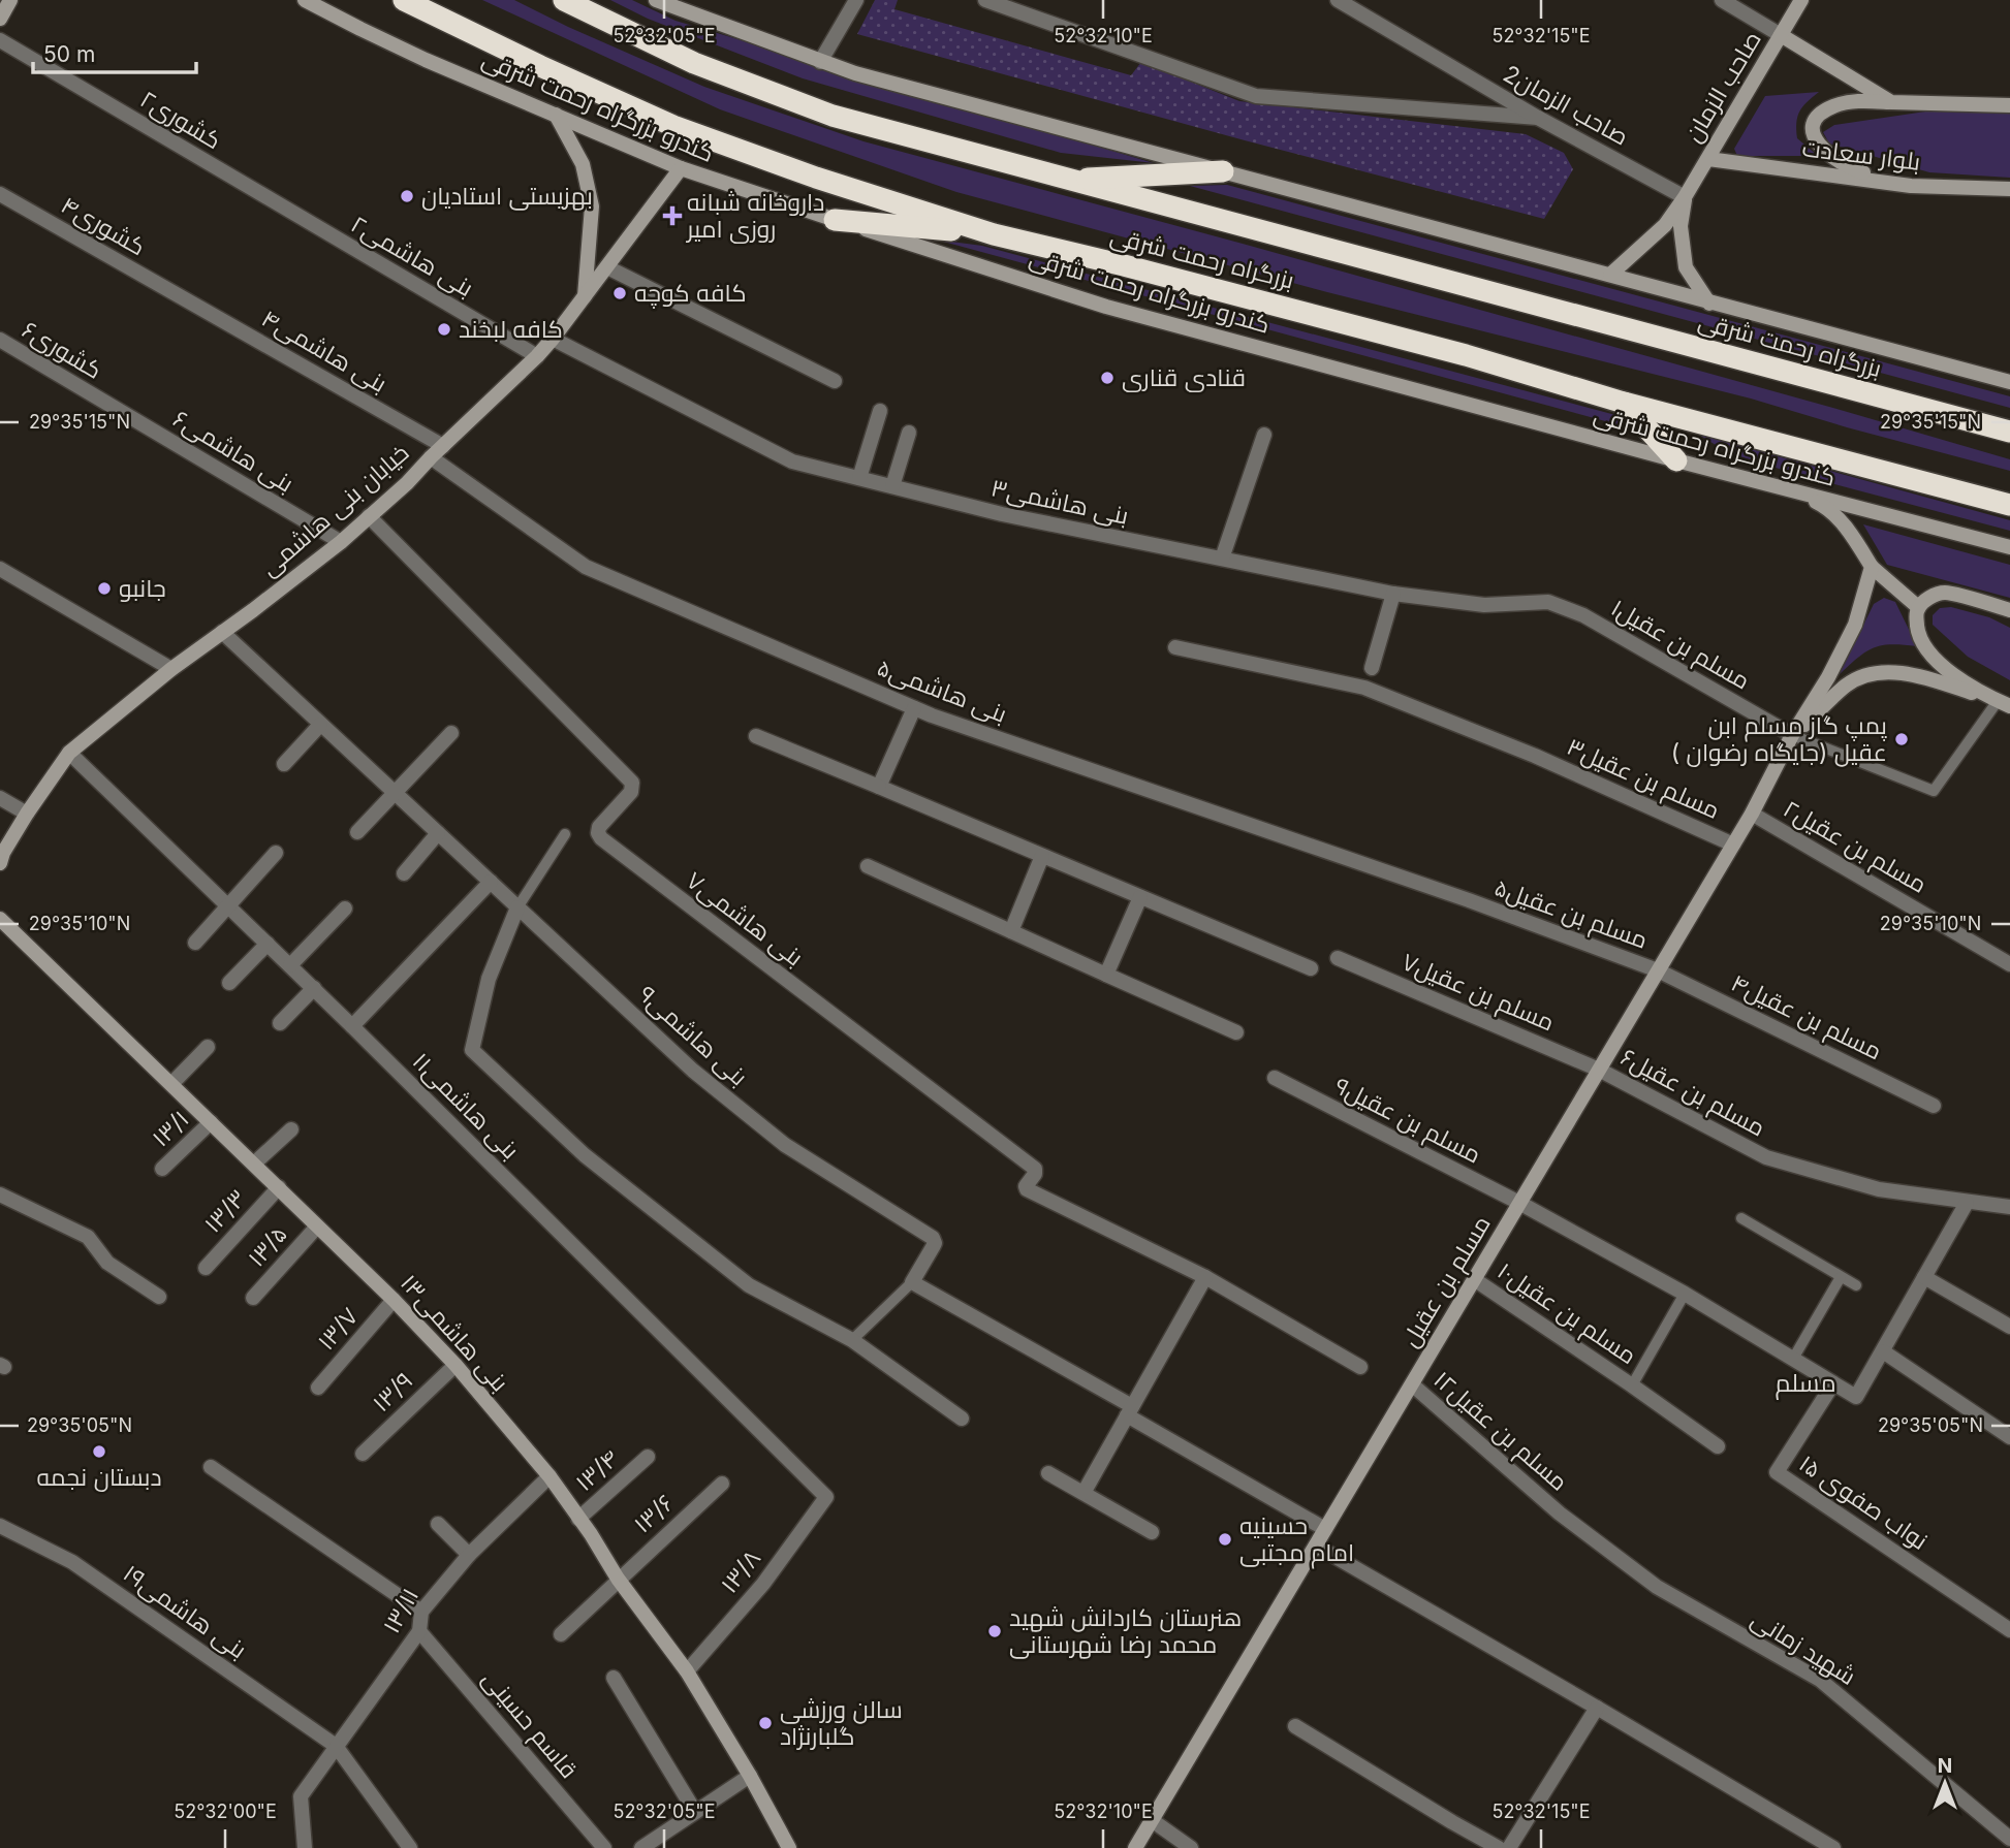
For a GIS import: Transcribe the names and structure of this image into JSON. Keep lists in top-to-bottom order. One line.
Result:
{"streets":{"highway":["بزرگراه رحمت شرقی"],"street":["صاحب الزمان","2صاحب الزمان","کندرو بزرگراه رحمت شرقی","کشوری۲","بلوار سعادت","کشوری۴","۲بنی هاشمی","کشوری۶","۴بنی هاشمی","۶بنی هاشمی","بنی هاشمی۳","خیابان بنی هاشمی","مسلم بن عقیل۱","بنی هاشمی۵","مسلم بن عقیل۳","مسلم بن عقیل۲","مسلم بن عقیل۵","بنی هاشمی۷","مسلم بن عقیل۷","مسلم بن عقیل۴","بنی هاشمی۹","مسلم بن عقیل۶","بنی هاشمی۱۱","مسلم بن عقیل۹","۱۳/۱","۱۳/۳","۱۳/۵","مسلم بن عقیل","مسلم بن عقیل۱۰","۱۳/۷","بنی هاشمی۱۳","۱۳/۹","مسلم بن عقیل۱۲","۱۳/۴","نواب صفوی ۱۵","۱۳/۶","۱۳/۸","۱۳/۱۱","بنی هاشمی۱۹","شهید زمانی","قاسم حسینی"]},"crossings":[["صاحب الزمان","2صاحب الزمان"],["صاحب الزمان","بلوار سعادت"],["کندرو بزرگراه رحمت شرقی","خیابان بنی هاشمی"],["کشوری۲","۲بنی هاشمی"],["کشوری۴","۴بنی هاشمی"],["۲بنی هاشمی","خیابان بنی هاشمی"],["کشوری۶","۶بنی هاشمی"],["۴بنی هاشمی","خیابان بنی هاشمی"],["۶بنی هاشمی","خیابان بنی هاشمی"],["بنی هاشمی۳","خیابان بنی هاشمی"],["بنی هاشمی۳","مسلم بن عقیل۱"],["خیابان بنی هاشمی","بنی هاشمی۵"],["خیابان بنی هاشمی","بنی هاشمی۷"],["خیابان بنی هاشمی","بنی هاشمی۹"],["خیابان بنی هاشمی","بنی هاشمی۱۱"],["مسلم بن عقیل۱","مسلم بن عقیل"],["بنی هاشمی۵","مسلم بن عقیل۵"],["مسلم بن عقیل۳","مسلم بن عقیل"],["مسلم بن عقیل۲","مسلم بن عقیل"],["مسلم بن عقیل۵","مسلم بن عقیل۴"],["مسلم بن عقیل۵","مسلم بن عقیل"],["مسلم بن عقیل۷","مسلم بن عقیل۶"],["مسلم بن عقیل۷","مسلم بن عقیل"],["مسلم بن عقیل۴","مسلم بن عقیل"],["مسلم بن عقیل۶","مسلم بن عقیل"],["بنی هاشمی۱۱","۱۳/۸"],["مسلم بن عقیل۹","مسلم بن عقیل"],["مسلم بن عقیل۹","نواب صفوی ۱۵"],["۱۳/۱","بنی هاشمی۱۳"],["۱۳/۳","بنی هاشمی۱۳"],["۱۳/۵","بنی هاشمی۱۳"],["مسلم بن عقیل","مسلم بن عقیل۱۰"],["مسلم بن عقیل","مسلم بن عقیل۱۲"],["۱۳/۷","بنی هاشمی۱۳"],["بنی هاشمی۱۳","۱۳/۹"],["بنی هاشمی۱۳","۱۳/۴"],["بنی هاشمی۱۳","۱۳/۶"],["بنی هاشمی۱۳","۱۳/۸"],["بنی هاشمی۱۳","۱۳/۱۱"],["مسلم بن عقیل۱۲","شهید زمانی"],["۱۳/۱۱","بنی هاشمی۱۹"],["۱۳/۱۱","قاسم حسینی"]],"districts":["مسلم"],"places":{"other":["بهزیستی استادیان","کافه کوچه","کافه لبخند","قنادی قناری","جانبو","پمپ گاز مسلم ابن عقیل (جایگاه رضوان )","دبستان نجمه","حسینیه امام مجتبی","هنرستان کاردانش شهید محمد رضا شهرستانی","سالن ورزشی گلبارنژاد"],"health":["داروخانه شبانه روزی امیر"]},"scale_bar":"50 m","north":"top","coordinates":["52°32'05\"E","52°32'10\"E","52°32'15\"E","29°35'15\"N","29°35'10\"N","29°35'05\"N","52°32'00\"E"]}
